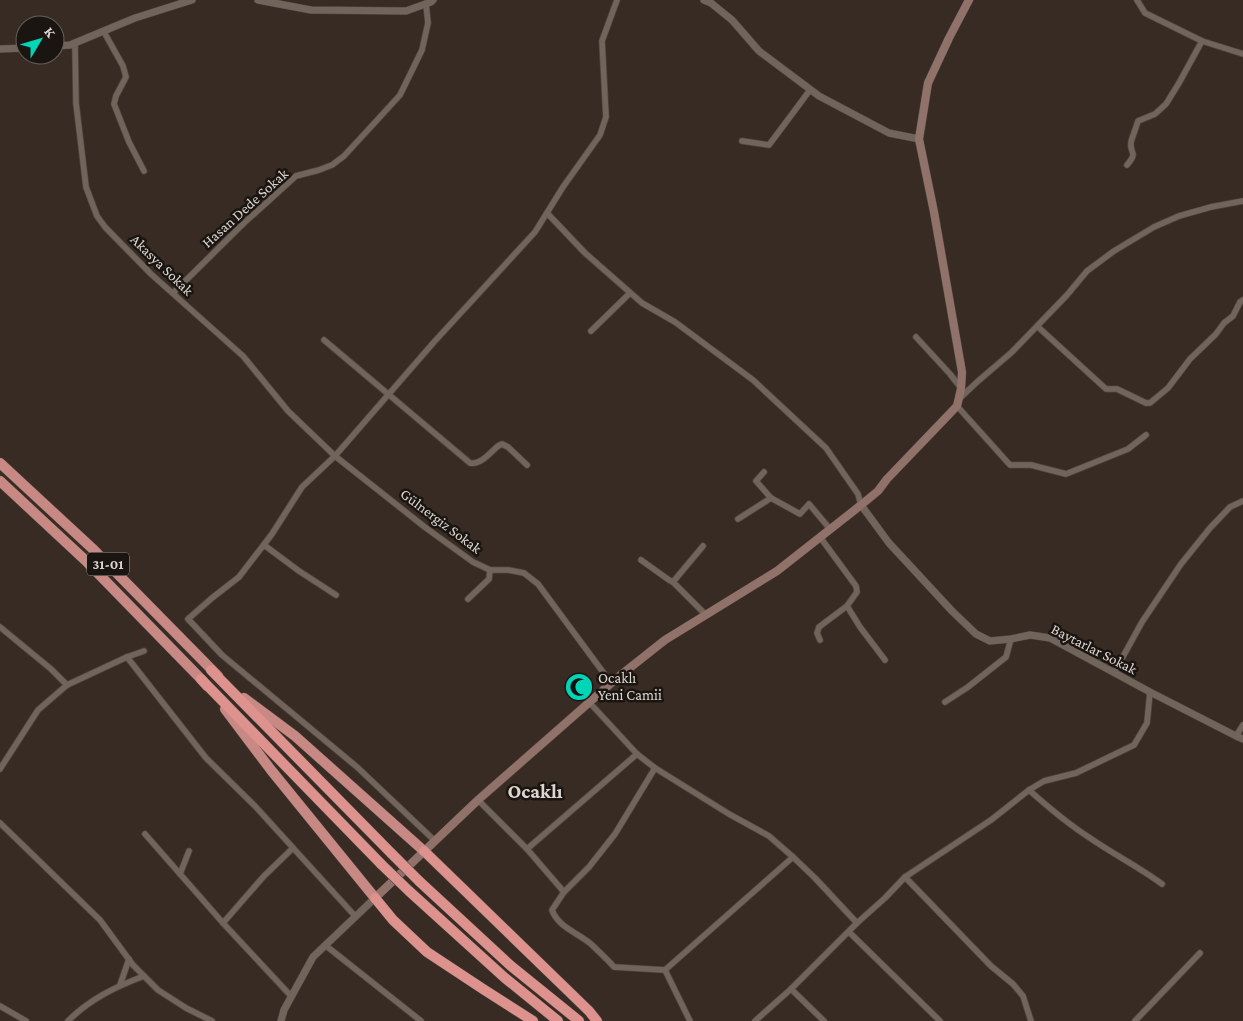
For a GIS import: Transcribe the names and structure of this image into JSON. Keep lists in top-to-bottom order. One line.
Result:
{"streets":{"highway":["31-01"],"street":["Hasan Dede Sokak","Akasya Sokak","Gülnergiz Sokak","Baytarlar Sokak"]},"crossings":[["Hasan Dede Sokak","Akasya Sokak"],["Akasya Sokak","Gülnergiz Sokak"]],"districts":["Ocaklı"],"places":{"mosque":["Ocaklı Yeni Camii"]},"north":"top right"}
